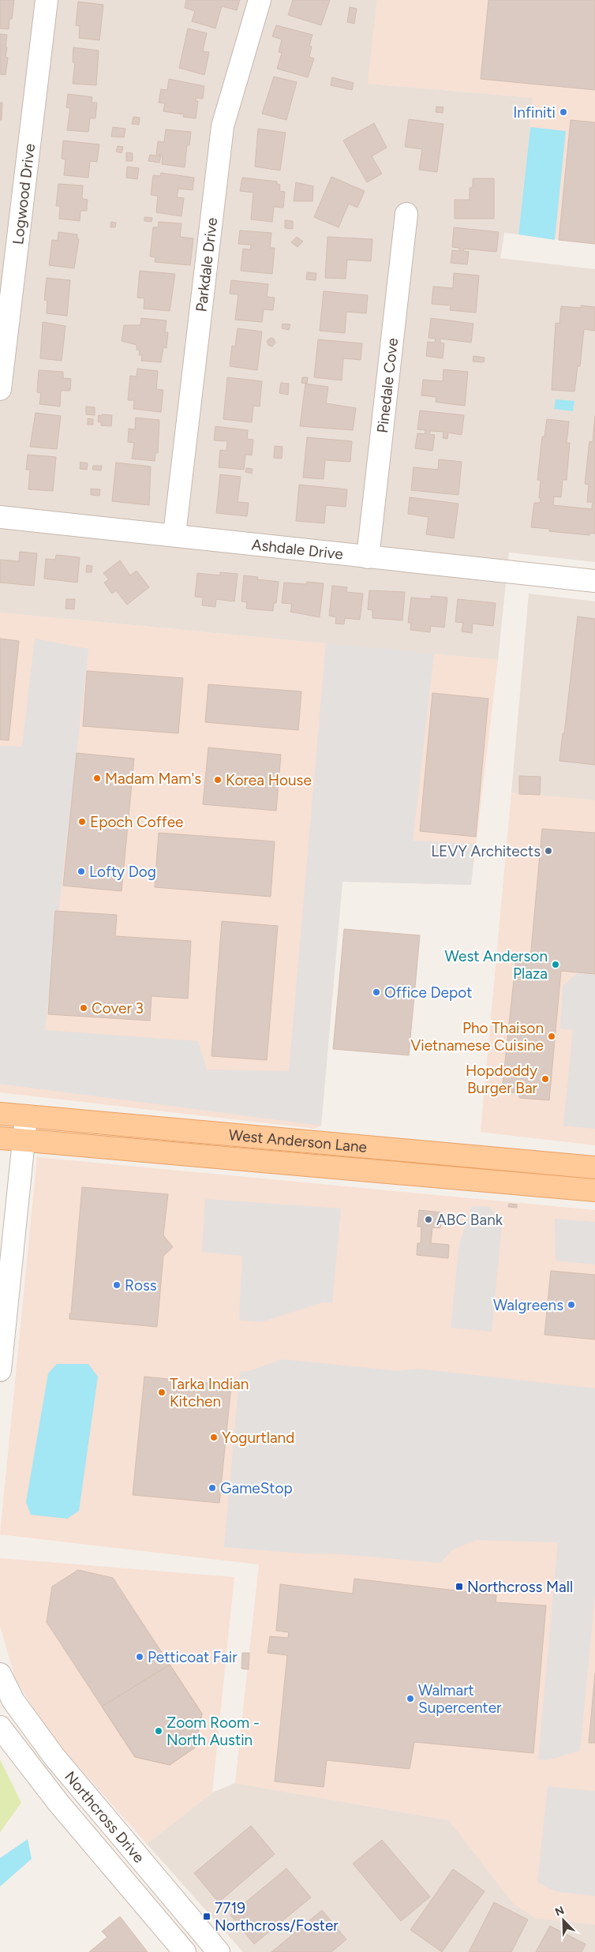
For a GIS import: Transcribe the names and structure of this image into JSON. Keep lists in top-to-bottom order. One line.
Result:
{"streets":{"main road":["West Anderson Lane"],"street":["Logwood Drive","Parkdale Drive","Pinedale Cove","Ashdale Drive","Northcross Drive"]},"crossings":[["Parkdale Drive","Ashdale Drive"],["Pinedale Cove","Ashdale Drive"]],"places":{"other":["Infiniti","Madam Mam's","Korea House","Epoch Coffee","LEVY Architects","Lofty Dog","West Anderson Plaza","Office Depot","Cover 3","Pho Thaison Vietnamese Cuisine","Hopdoddy Burger Bar","ABC Bank","Ross","Walgreens","Tarka Indian Kitchen","Yogurtland","GameStop","Petticoat Fair","Walmart Supercenter","Zoom Room - North Austin"],"transit":["Northcross Mall","7719 Northcross/Foster"]},"north":"top left"}
